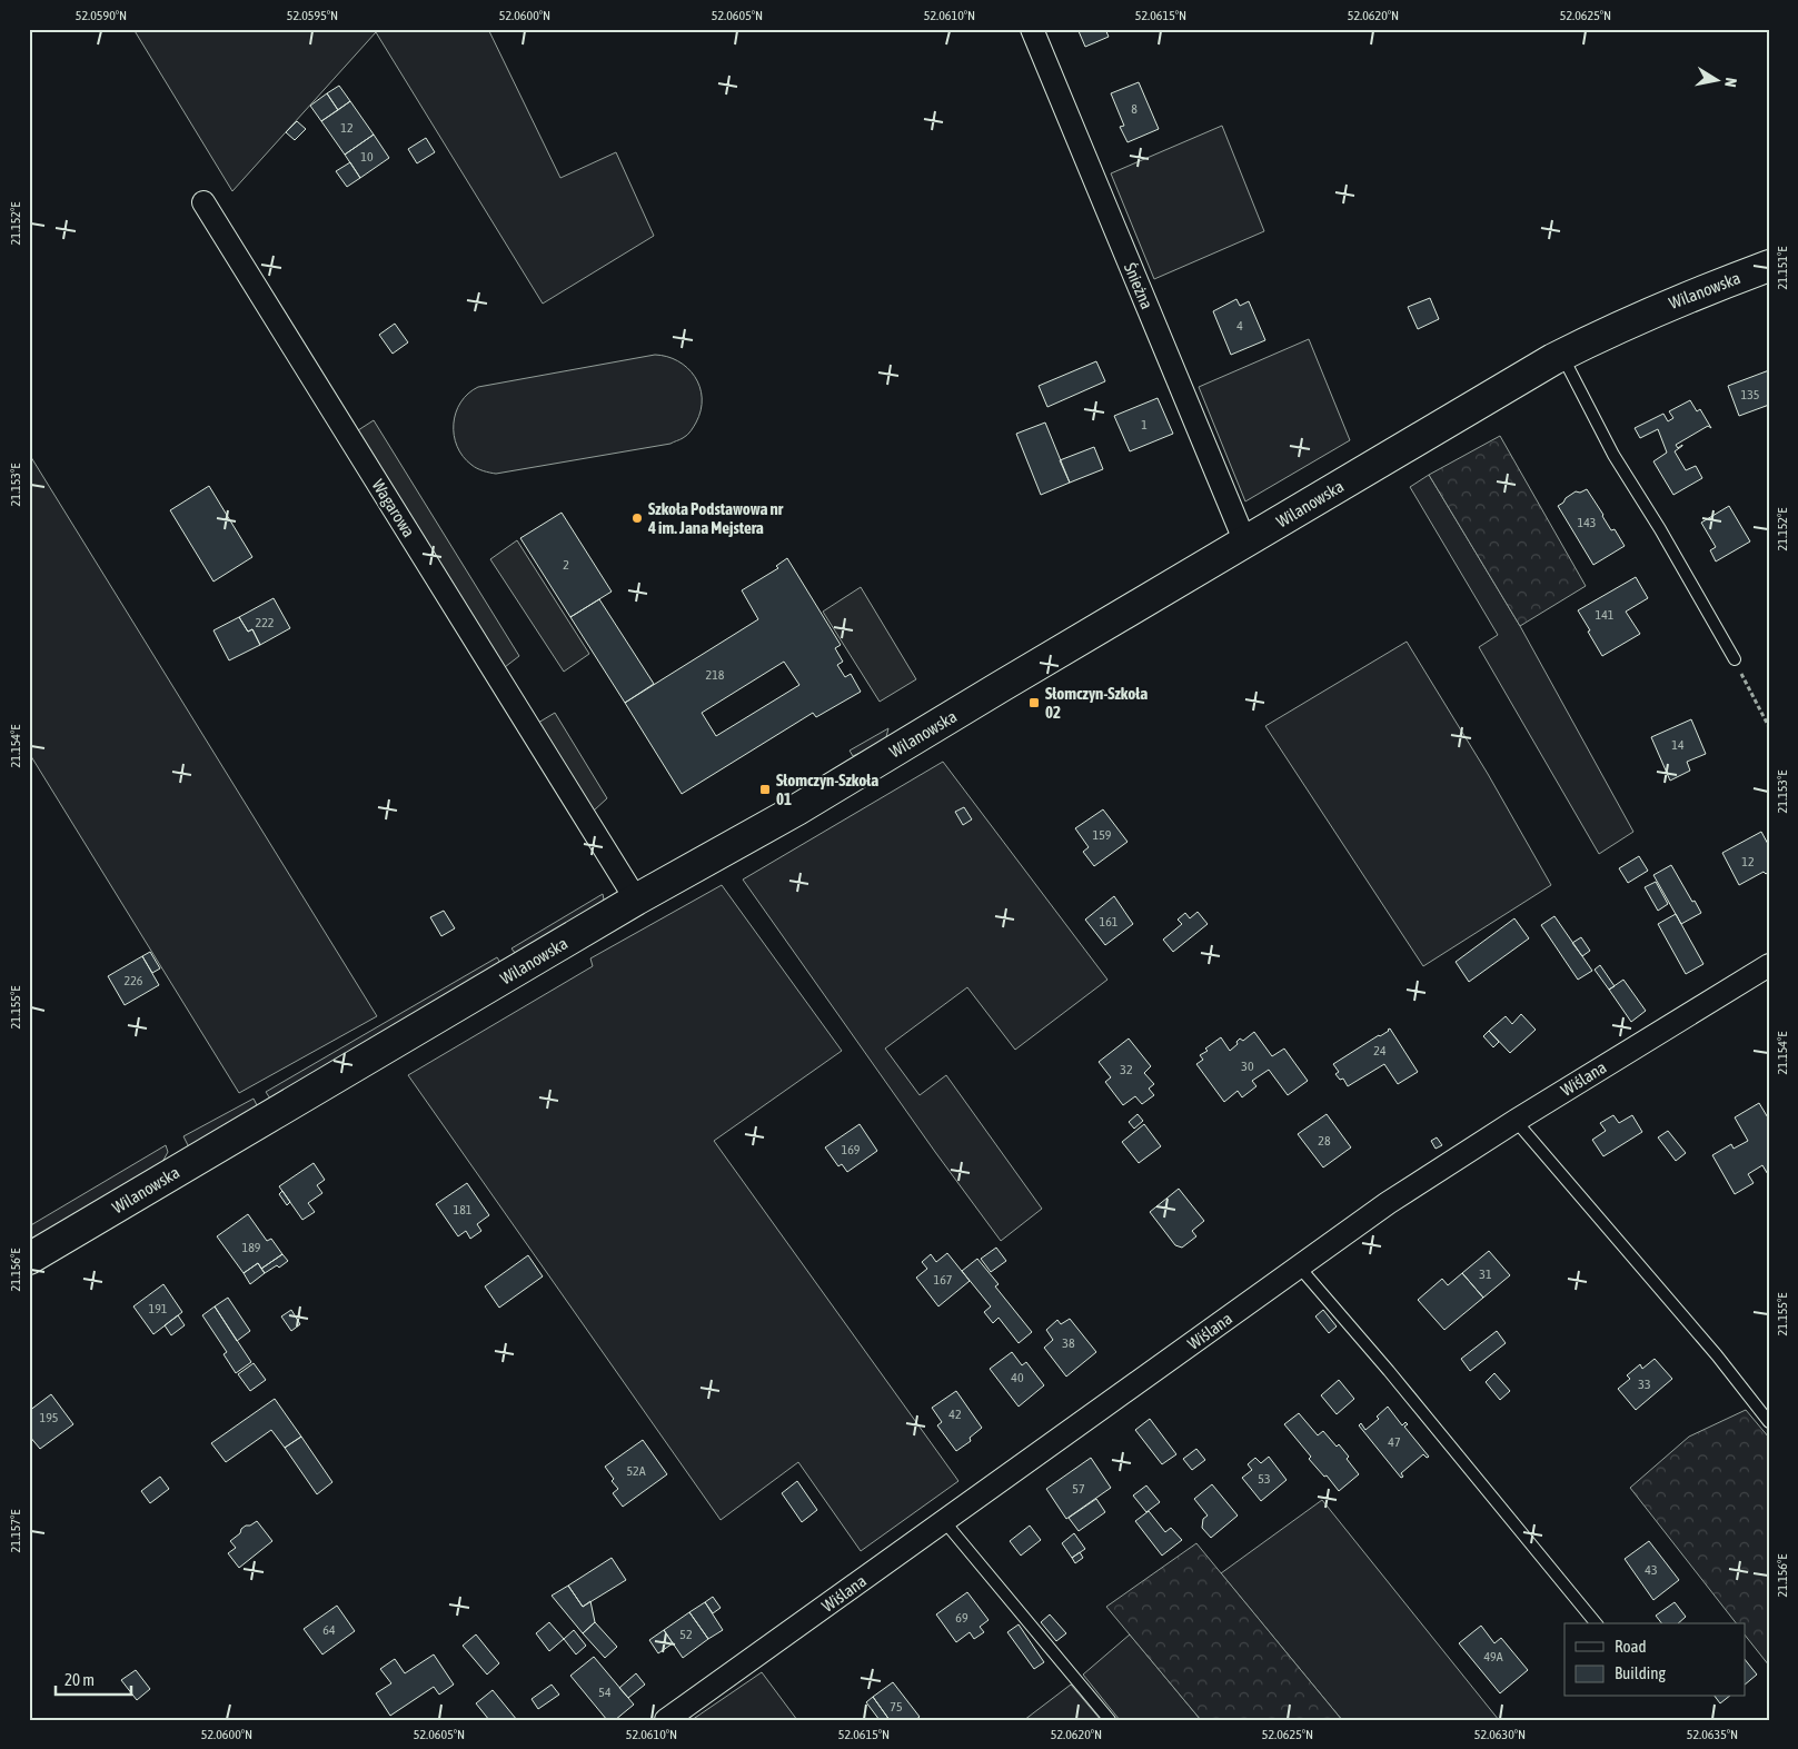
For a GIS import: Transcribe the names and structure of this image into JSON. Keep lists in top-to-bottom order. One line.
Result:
{"streets":{"main road":["Wilanowska"],"street":["Śnieżna","Wagarowa","Wiślana"]},"crossings":[["Śnieżna","Wilanowska"],["Wilanowska","Wagarowa"]],"places":{"other":["Szkoła Podstawowa nr 4 im. Jana Mejstera"],"transit":["Słomczyn-Szkoła 02","Słomczyn-Szkoła 01"]},"house_numbers":["8","12","10","4","135","1","143","2","141","222","218","14","159","12","161","226","24","30","32","28","169","181","189","31","167","191","38","40","33","42","195","47","52A","53","57","43","69","64","52","49A","54","75"],"legend":["Road","Building"],"scale_bar":"20 m","north":"right","coordinates":["52.0590°N","52.0595°N","52.0600°N","52.0605°N","52.0610°N","52.0615°N","52.0620°N","52.0625°N","21.152°E","21.151°E","21.153°E","21.154°E","21.155°E","21.156°E","21.157°E","52.0630°N","52.0635°N"]}
